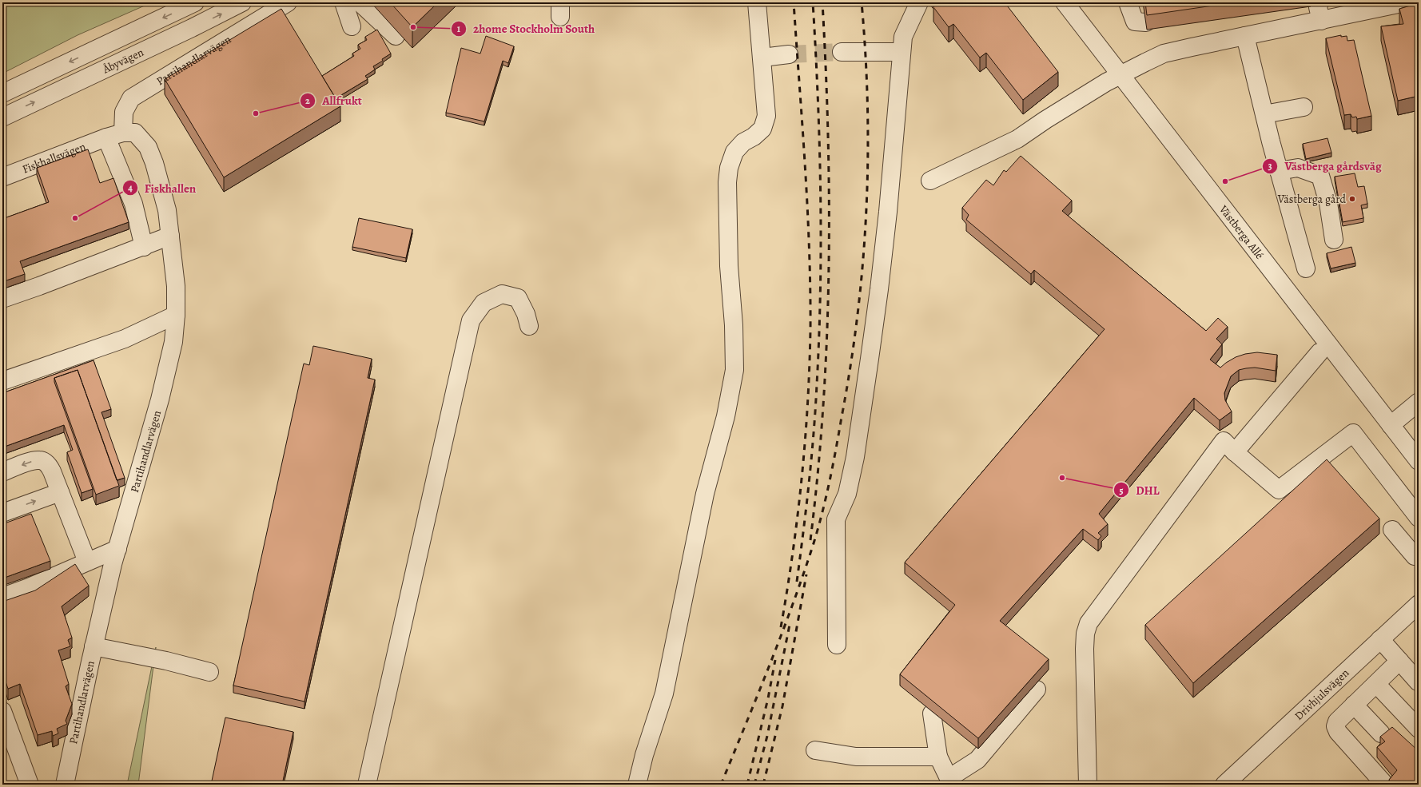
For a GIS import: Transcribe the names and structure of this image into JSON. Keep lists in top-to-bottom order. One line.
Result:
{"streets":{"street":["Partihandlarvägen","Åbyvägen","Fiskhallsvägen","Västberga Allé","Drivhjulsvägen"]},"crossings":[["Partihandlarvägen","Fiskhallsvägen"]],"places":["2home Stockholm South","Allfrukt","Västberga gårdsväg","Västberga gård","Fiskhallen","DHL"]}
